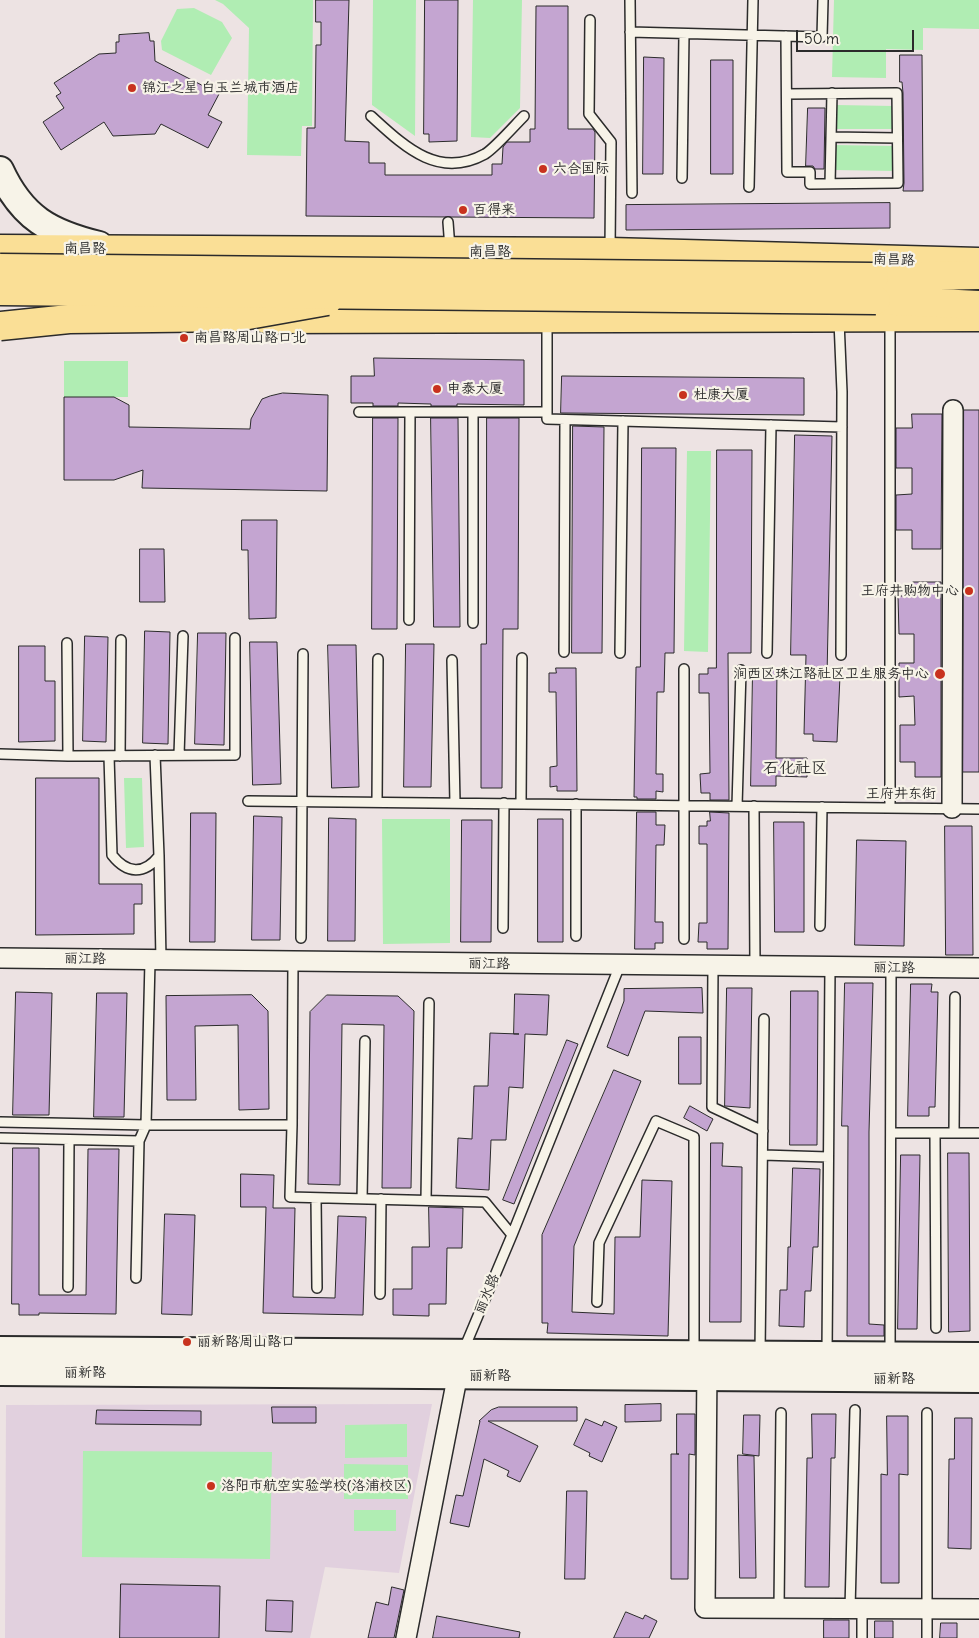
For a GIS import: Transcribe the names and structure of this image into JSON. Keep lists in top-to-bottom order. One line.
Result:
{"streets":{"main road":["南昌路","丽新路"],"street":["丽江路","丽水路"],"lane":["王府井东街"]},"crossings":[["丽江路","丽水路"],["丽水路","丽新路"]],"districts":["石化社区"],"places":["锦江之星 白玉兰城市酒店","六合国际","百得来","南昌路周山路口北","申泰大厦","杜康大厦","王府井购物中心","涧西区珠江路社区卫生服务中心","丽新路周山路口","洛阳市航空实验学校(洛浦校区)"],"scale_bar":"50 m"}
